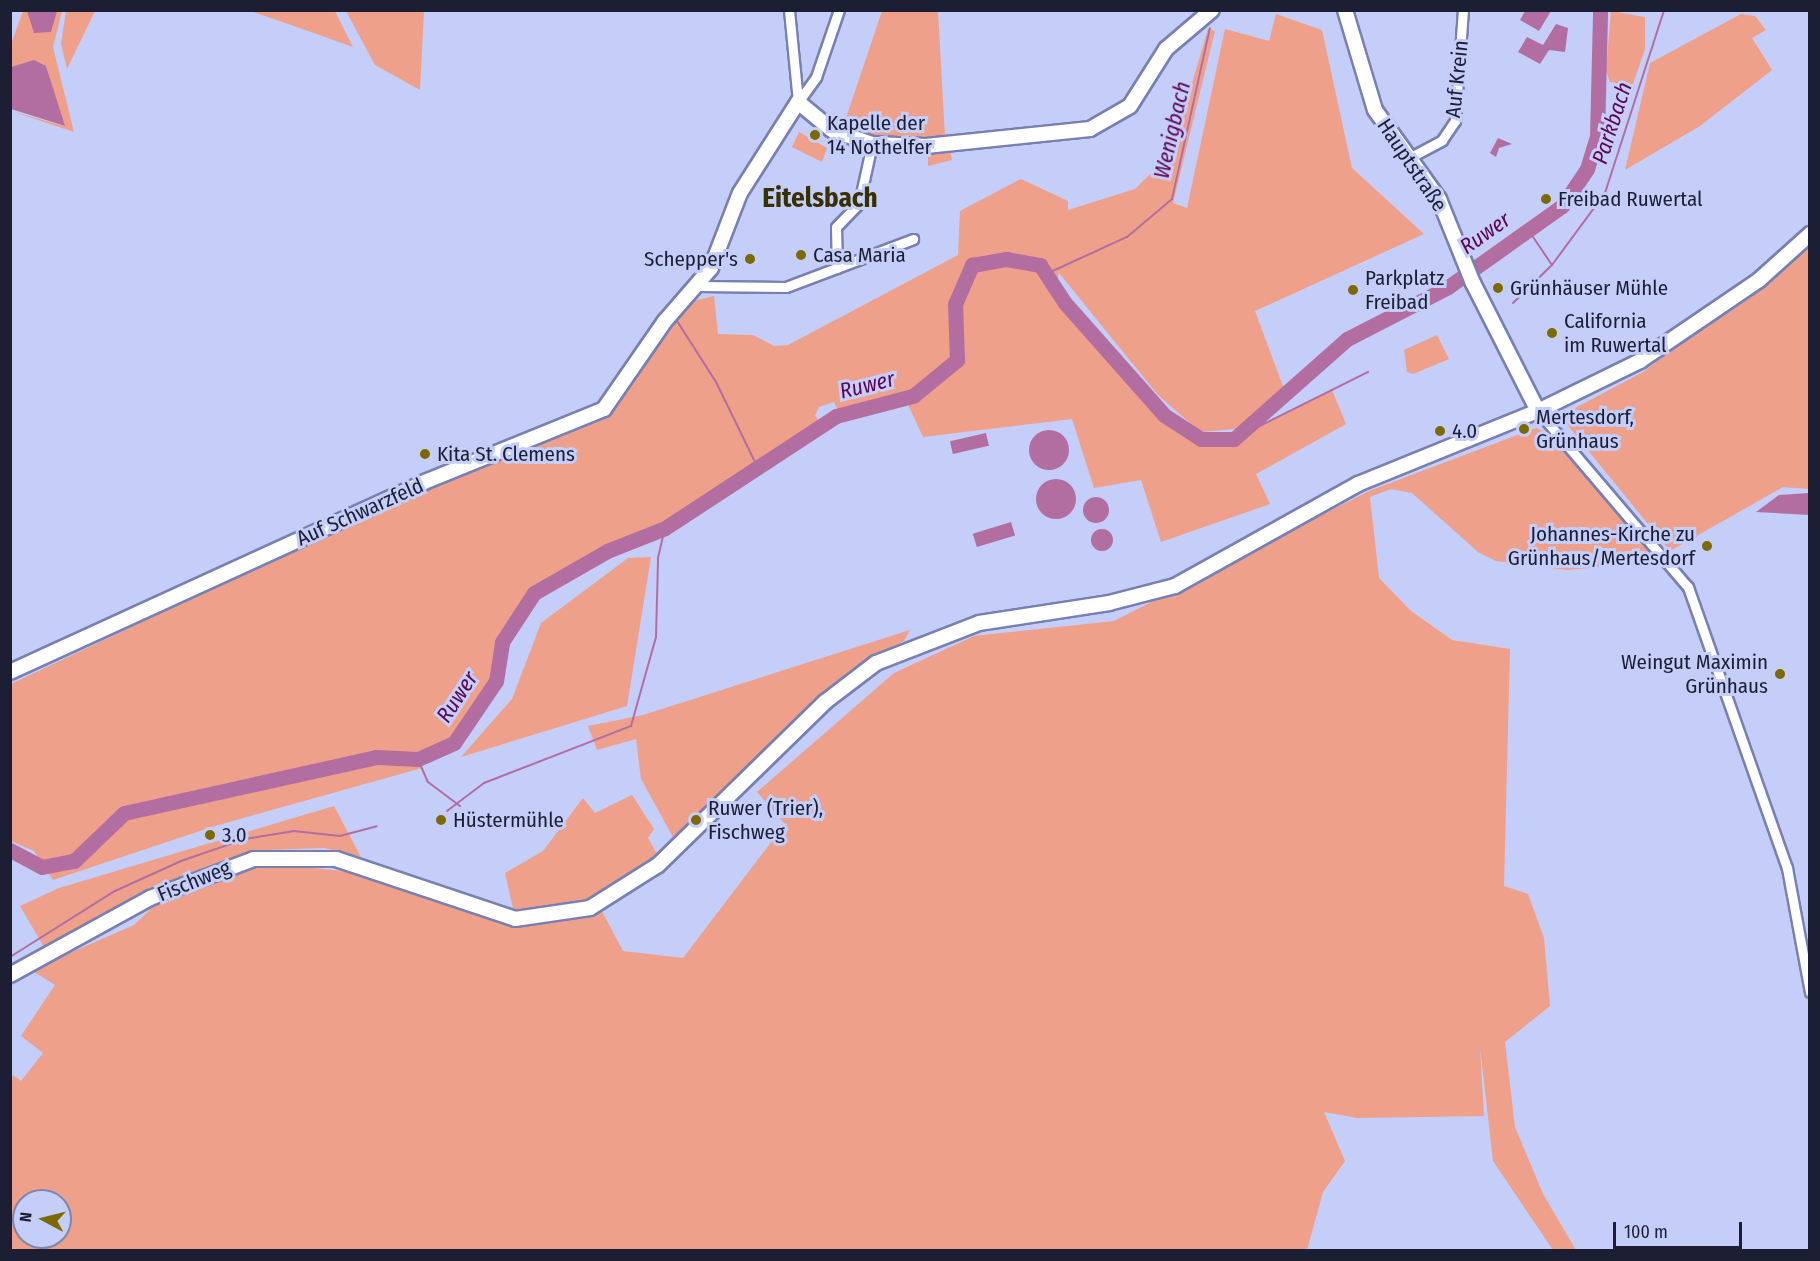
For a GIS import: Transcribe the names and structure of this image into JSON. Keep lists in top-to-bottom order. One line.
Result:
{"streets":{"main road":["Hauptstraße","Auf Schwarzfeld","Fischweg"],"street":["Auf Krein"]},"crossings":[["Auf Krein","Hauptstraße"],["Hauptstraße","Fischweg"]],"districts":["Eitelsbach"],"water":["Parkbach","Wenigbach","Ruwer"],"places":["Kapelle der 14 Nothelfer","Freibad Ruwertal","Casa Maria","Schepper's","Grünhäuser Mühle","Parkplatz Freibad","California im Ruwertal","Mertesdorf, Grünhaus","4.0","Kita St. Clemens","Johannes-Kirche zu Grünhaus/Mertesdorf","Weingut Maximin Grünhaus","Hüstermühle","Ruwer (Trier), Fischweg","3.0"],"scale_bar":"100 m","north":"left"}
